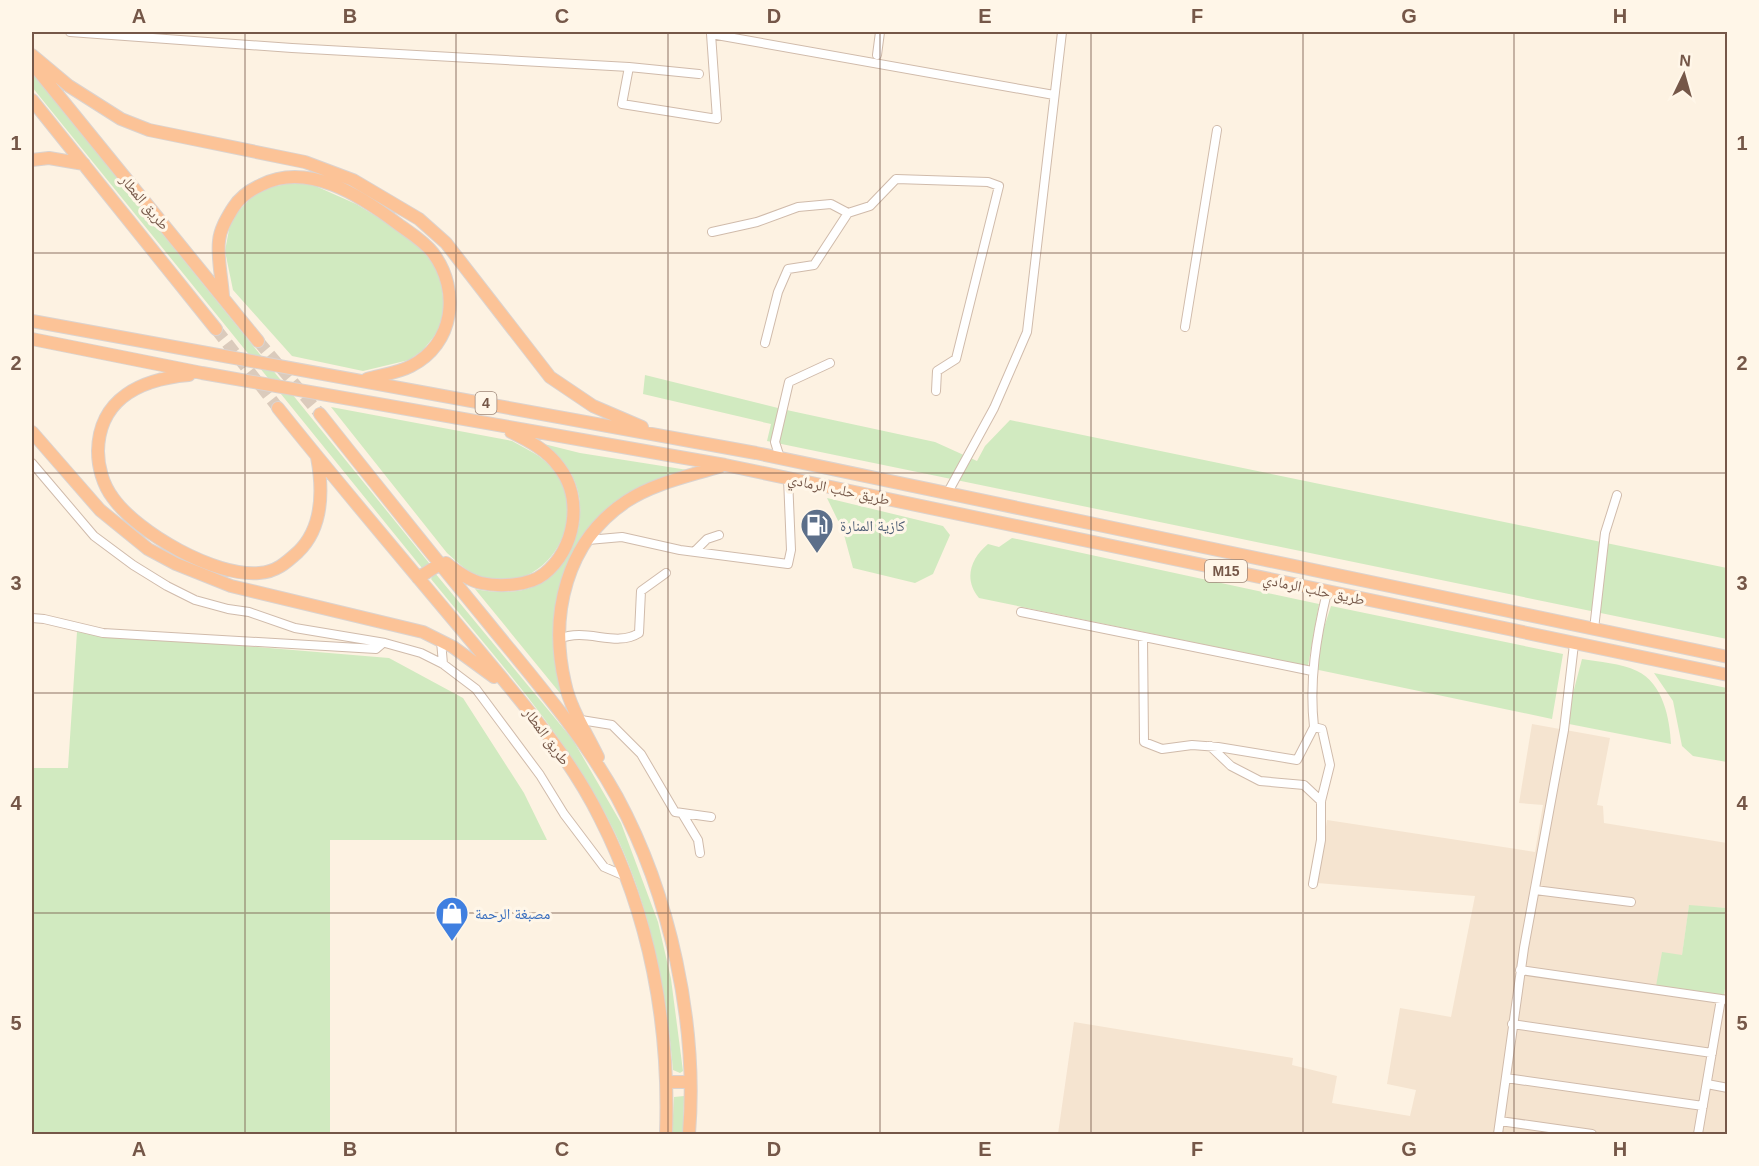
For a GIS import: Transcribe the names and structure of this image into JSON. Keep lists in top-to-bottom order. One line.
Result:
{"streets":{"highway":["طريق المطار","4","طريق حلب الرمادي","M15"]},"crossings":[["4","طريق حلب الرمادي"]],"places":{"fuel station":["كازية المنارة"],"shop":["مصبغة الرحمة"]},"north":"top","grid":{"columns":["A","B","C","D","E","F","G","H"],"rows":["1","2","3","4","5"]}}
